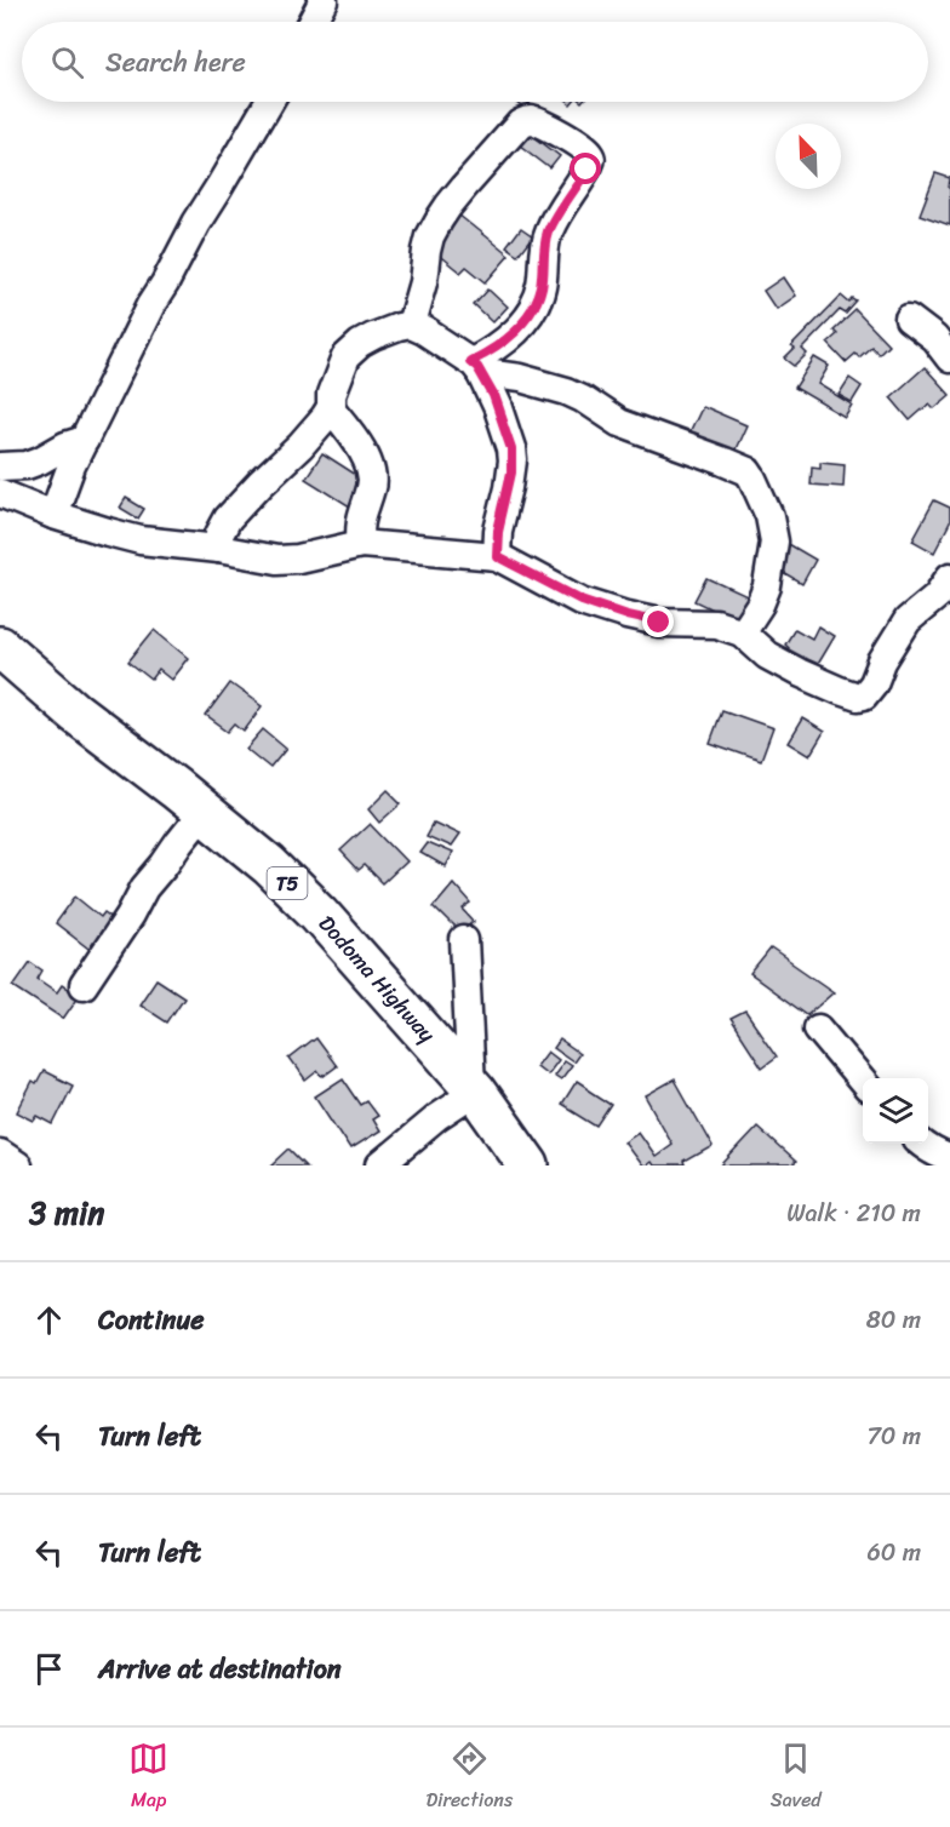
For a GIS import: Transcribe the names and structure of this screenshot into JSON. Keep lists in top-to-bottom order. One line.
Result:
{"streets":{"highway":["T5","Dodoma Highway"]},"north":"top left","page":{"search":"Search here","heading":["3 min","Walk · 210 m"],"list":[["Continue","80 m"],["Turn left","70 m"],["Turn left","60 m"],"Arrive at destination"],"nav":["Map","Directions","Saved"]}}
